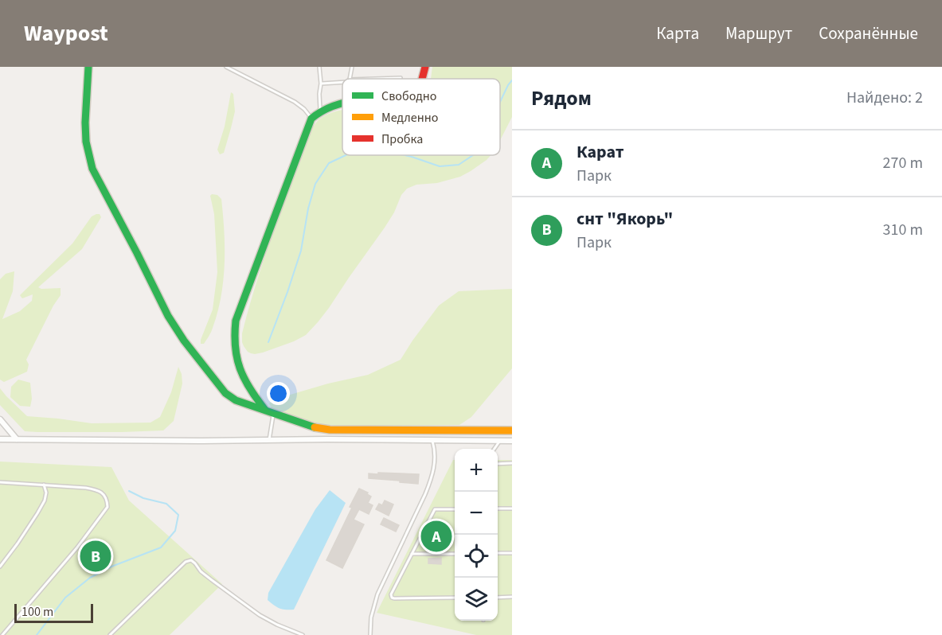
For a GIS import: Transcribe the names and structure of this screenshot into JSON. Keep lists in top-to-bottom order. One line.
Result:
{"legend":["Свободно","Медленно","Пробка"],"scale_bar":"100 m","page":{"header":"Waypost","nav":["Карта","Маршрут","Сохранённые"],"heading":["Рядом","Найдено: 2"],"list":[{"mark":"A","name":"Карат","note":"Парк","value":"270 m"},{"mark":"B","name":"снт \"Якорь\"","note":"Парк","value":"310 m"}],"map_buttons":["+","−"],"pins":["A","B"],"scale":"100 m"}}
